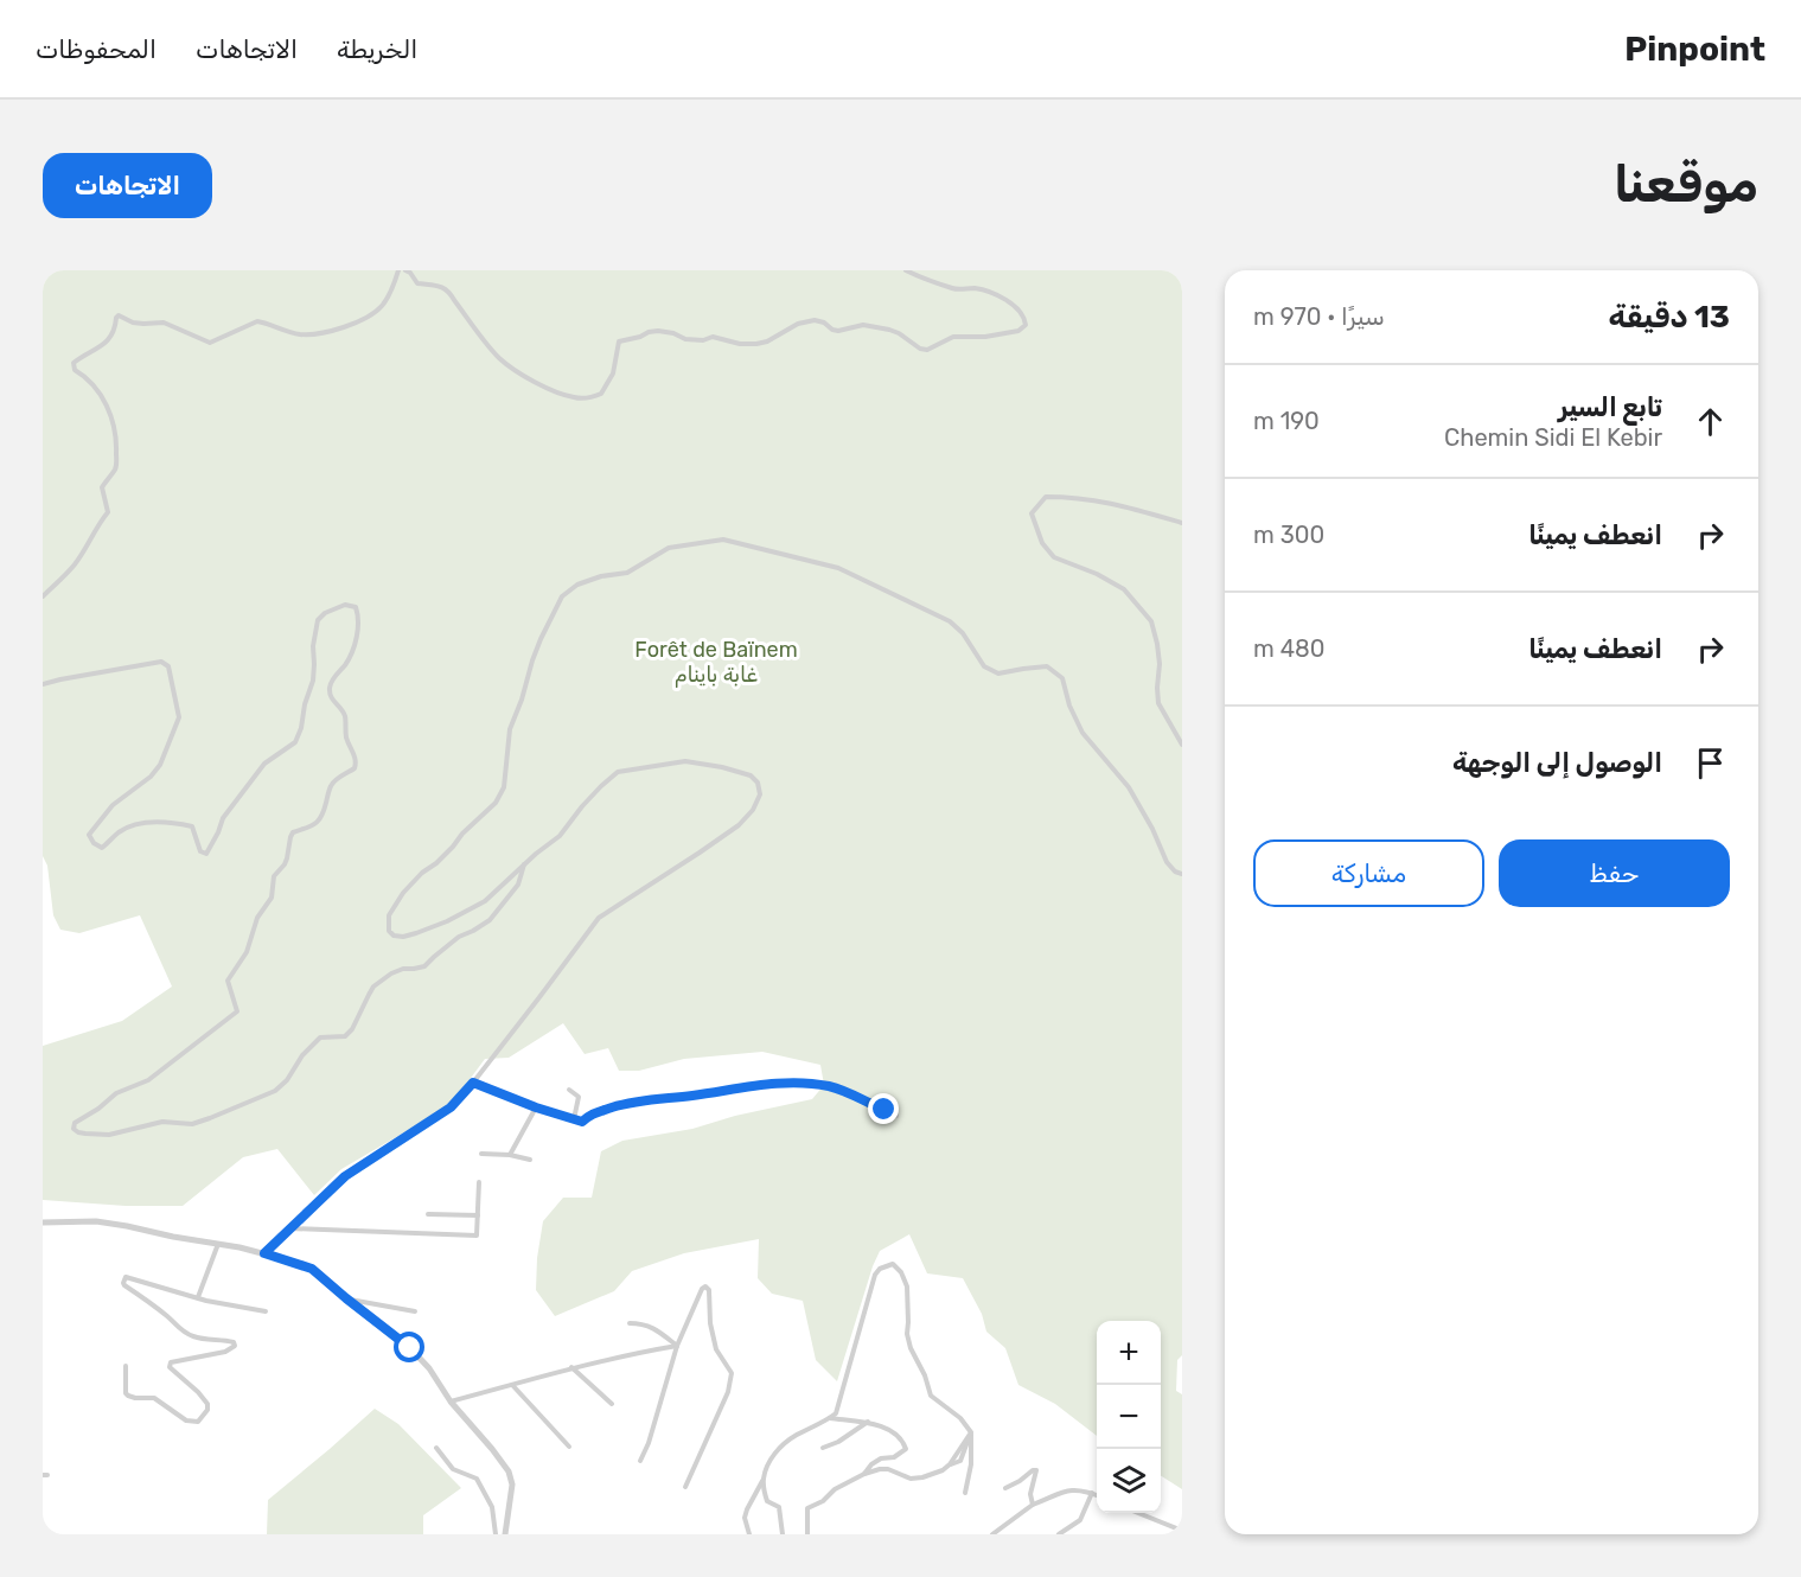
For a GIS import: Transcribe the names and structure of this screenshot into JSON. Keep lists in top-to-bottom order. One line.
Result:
{"parks":["Forêt de Baïnem غابة باينام"],"page":{"header":"Pinpoint","nav":["الخريطة","الاتجاهات","المحفوظات"],"buttons":["الاتجاهات",["حفظ","مشاركة"]],"title":"موقعنا","heading":["13 دقيقة","سيرًا · 970 m"],"list":[["تابع السير","Chemin Sidi El Kebir","190 m"],["انعطف يمينًا","300 m"],["انعطف يمينًا","480 m"],"الوصول إلى الوجهة"],"map_buttons":["+","−"]}}
